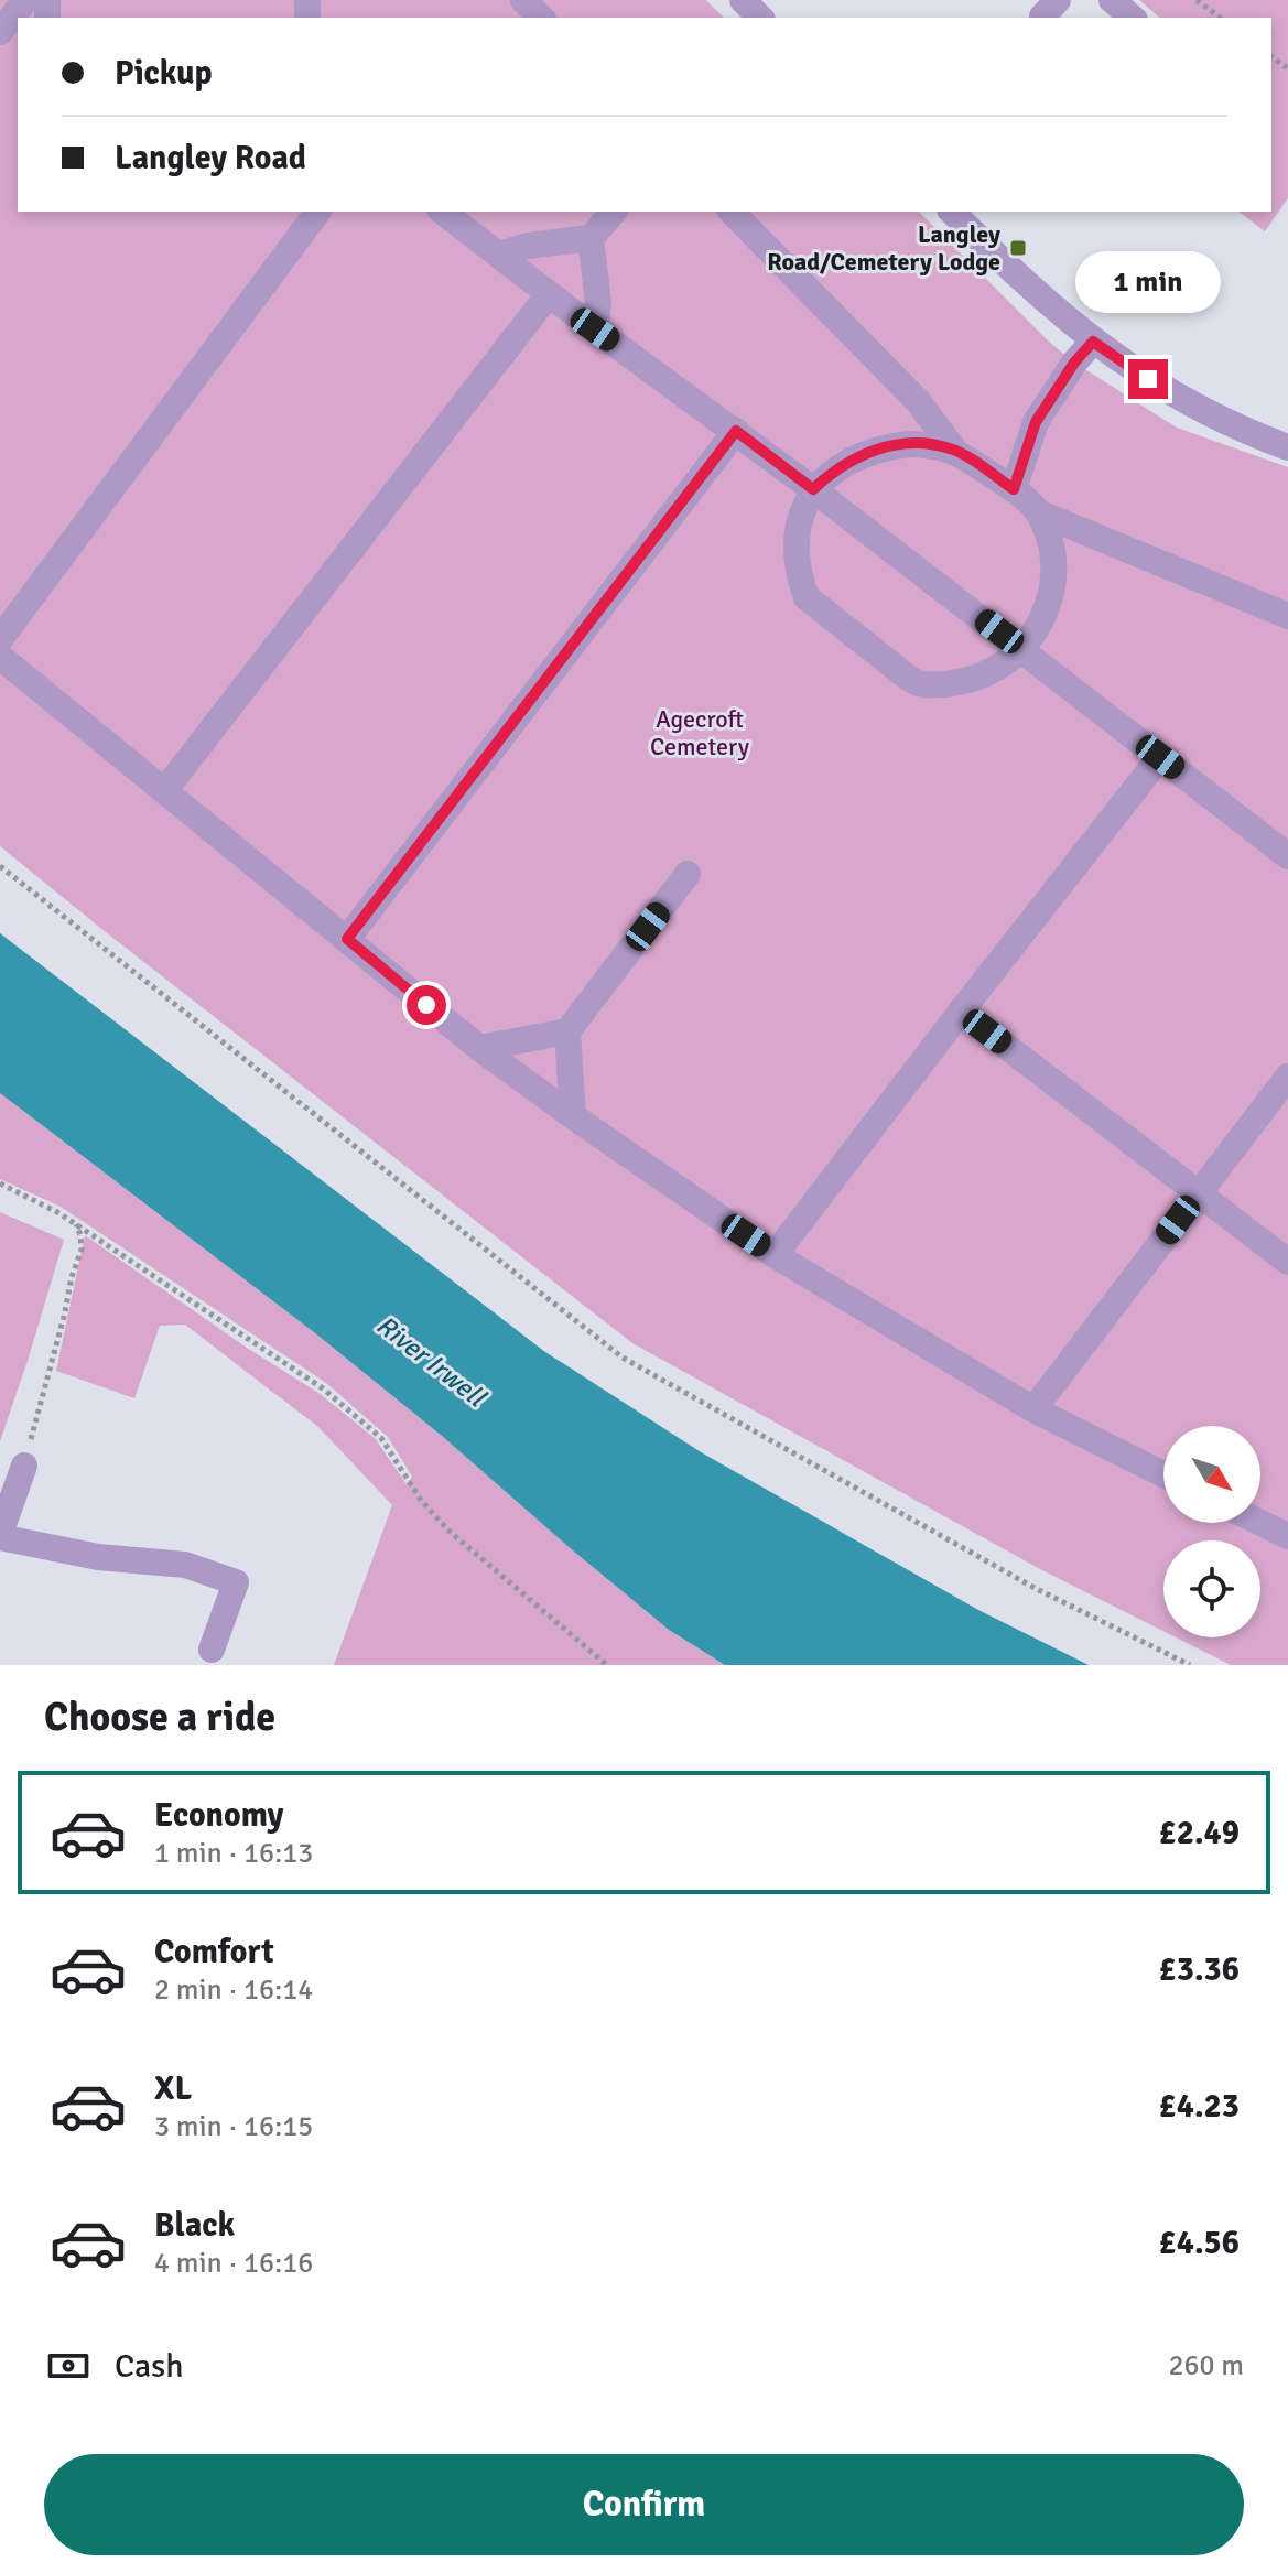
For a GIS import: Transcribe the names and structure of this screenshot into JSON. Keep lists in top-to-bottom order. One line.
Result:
{"water":["River Irwell"],"parks":["Agecroft Cemetery"],"places":{"transit":["Langley Road/Cemetery Lodge"]},"north":"bottom right","page":{"banner":["Pickup","Langley Road"],"bubble":"1 min","heading":"Choose a ride","list":[{"name":"Economy","note":"1 min · 16:13","value":"£2.49"},{"name":"Comfort","note":"2 min · 16:14","value":"£3.36"},{"name":"XL","note":"3 min · 16:15","value":"£4.23"},{"name":"Black","note":"4 min · 16:16","value":"£4.56"}],"pay":["Cash","260 m"],"buttons":"Confirm"}}
